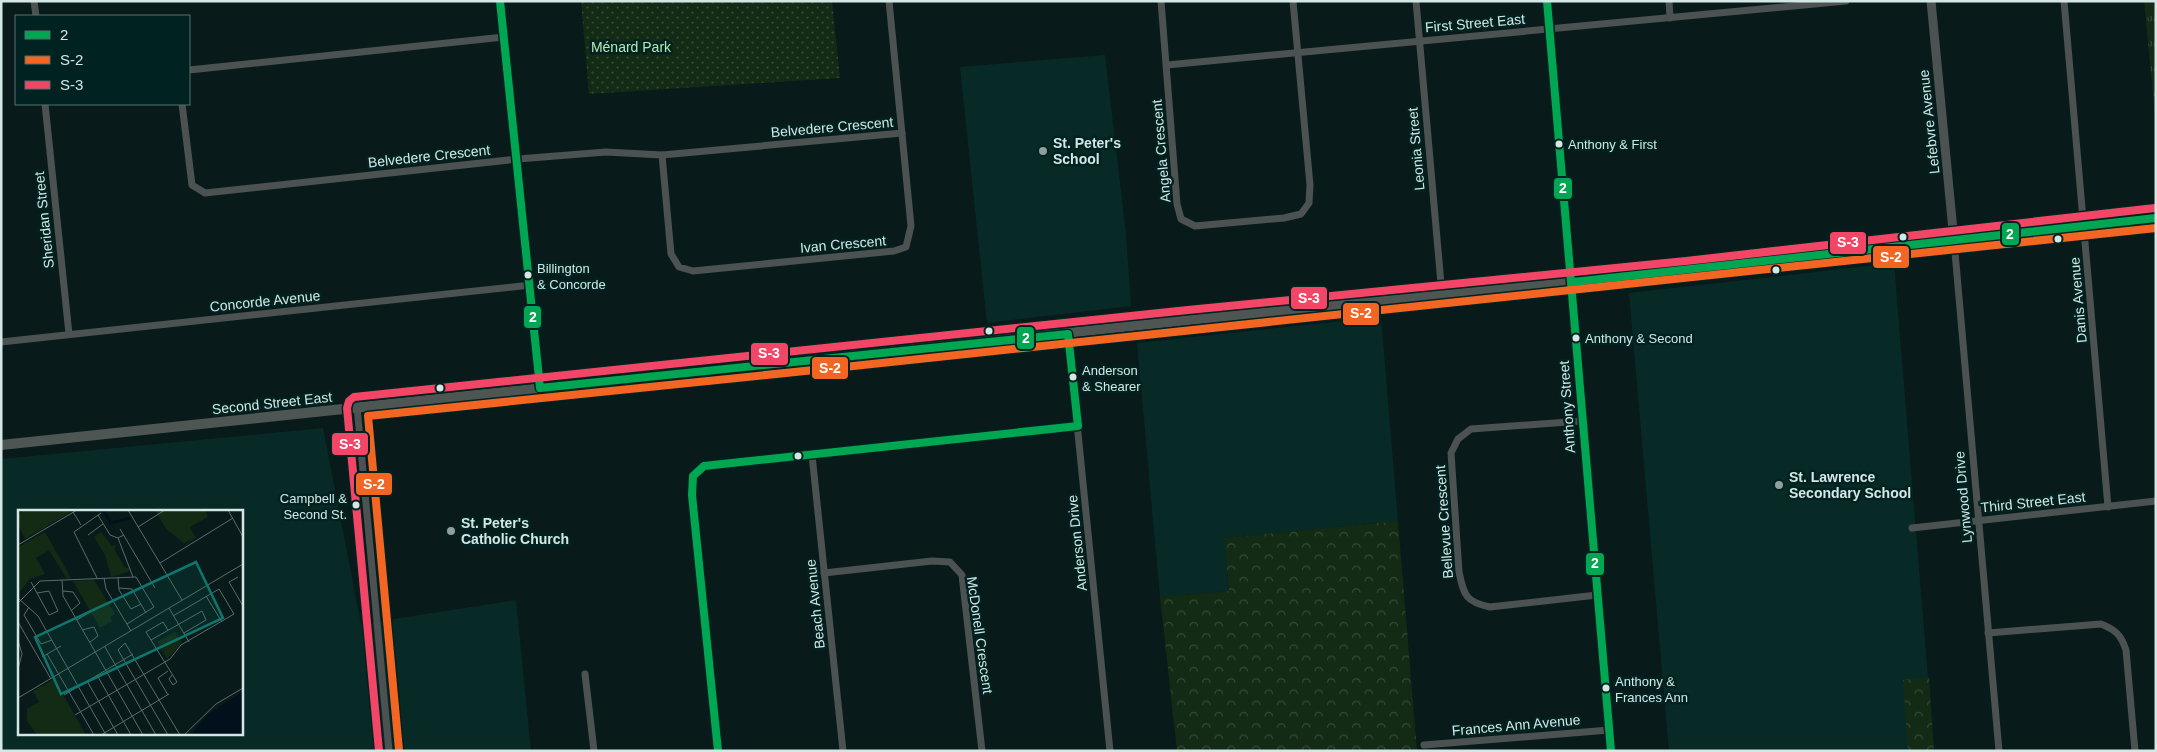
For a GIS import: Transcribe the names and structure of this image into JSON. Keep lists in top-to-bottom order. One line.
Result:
{"streets":{"main road":["Second Street East"],"street":["First Street East","Lefebvre Avenue","Belvedere Crescent","Leonia Street","Angela Crescent","Sheridan Street","Ivan Crescent","Danis Avenue","Concorde Avenue","Anthony Street","Lynwood Drive","Third Street East","Bellevue Crescent","Anderson Drive","Beach Avenue","McDonell Crescent","Frances Ann Avenue"]},"crossings":[["First Street East","Leonia Street"],["First Street East","Angela Crescent"],["First Street East","Anthony Street"],["Lefebvre Avenue","Second Street East"],["Lefebvre Avenue","Lynwood Drive"],["Belvedere Crescent","Ivan Crescent"],["Leonia Street","Second Street East"],["Sheridan Street","Concorde Avenue"],["Danis Avenue","Second Street East"],["Danis Avenue","Third Street East"],["Second Street East","Anthony Street"],["Second Street East","Lynwood Drive"],["Second Street East","Anderson Drive"],["Anthony Street","Bellevue Crescent"],["Anthony Street","Frances Ann Avenue"],["Lynwood Drive","Third Street East"],["Beach Avenue","McDonell Crescent"]],"parks":["Ménard Park"],"places":["Anthony & First","St. Peter's School","Billington & Concorde","Anthony & Second","Anderson & Shearer","St. Lawrence Secondary School","Campbell & Second St.","St. Peter's Catholic Church","Anthony & Frances Ann"],"lines":["transit line 2","transit line S-3","transit line S-2"],"legend":["2","S-2","S-3"]}
